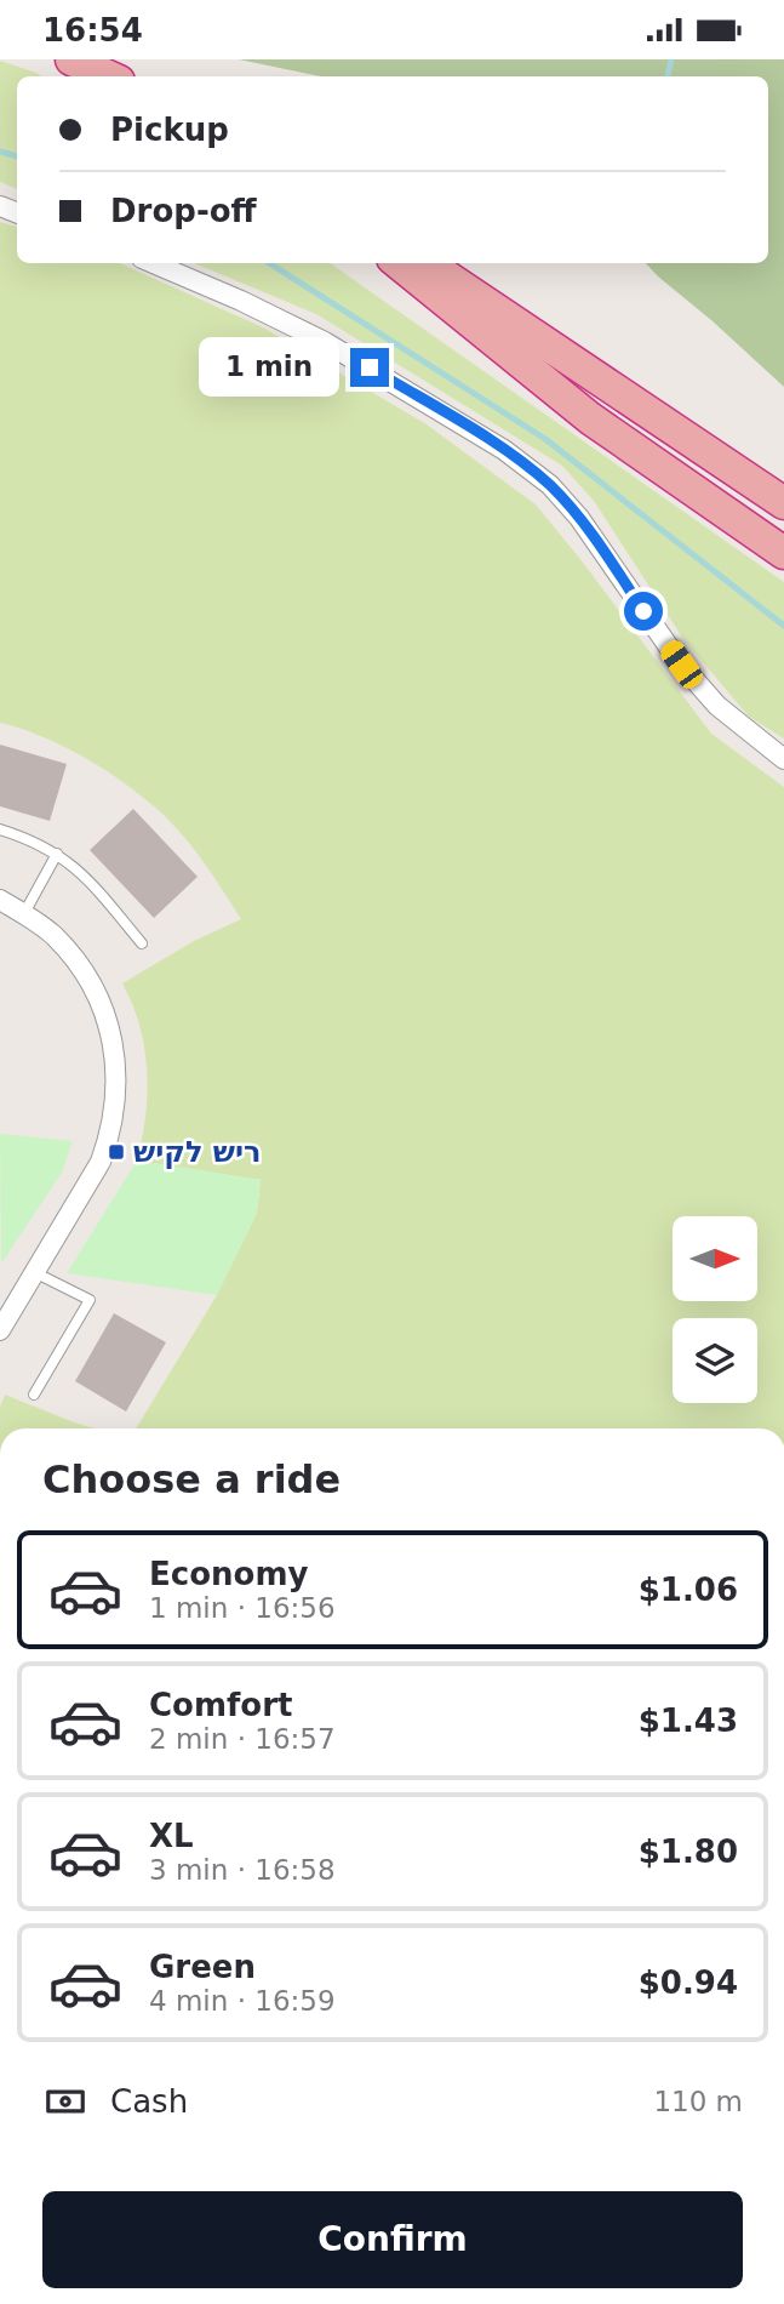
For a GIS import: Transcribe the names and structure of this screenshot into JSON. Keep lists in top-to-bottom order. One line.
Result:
{"places":{"transit":["ריש לקיש"]},"north":"right","page":{"status":"16:54","banner":["Pickup","Drop-off"],"bubble":"1 min","heading":"Choose a ride","list":[{"name":"Economy","note":"1 min · 16:56","value":"$1.06"},{"name":"Comfort","note":"2 min · 16:57","value":"$1.43"},{"name":"XL","note":"3 min · 16:58","value":"$1.80"},{"name":"Green","note":"4 min · 16:59","value":"$0.94"}],"pay":["Cash","110 m"],"buttons":"Confirm"}}
